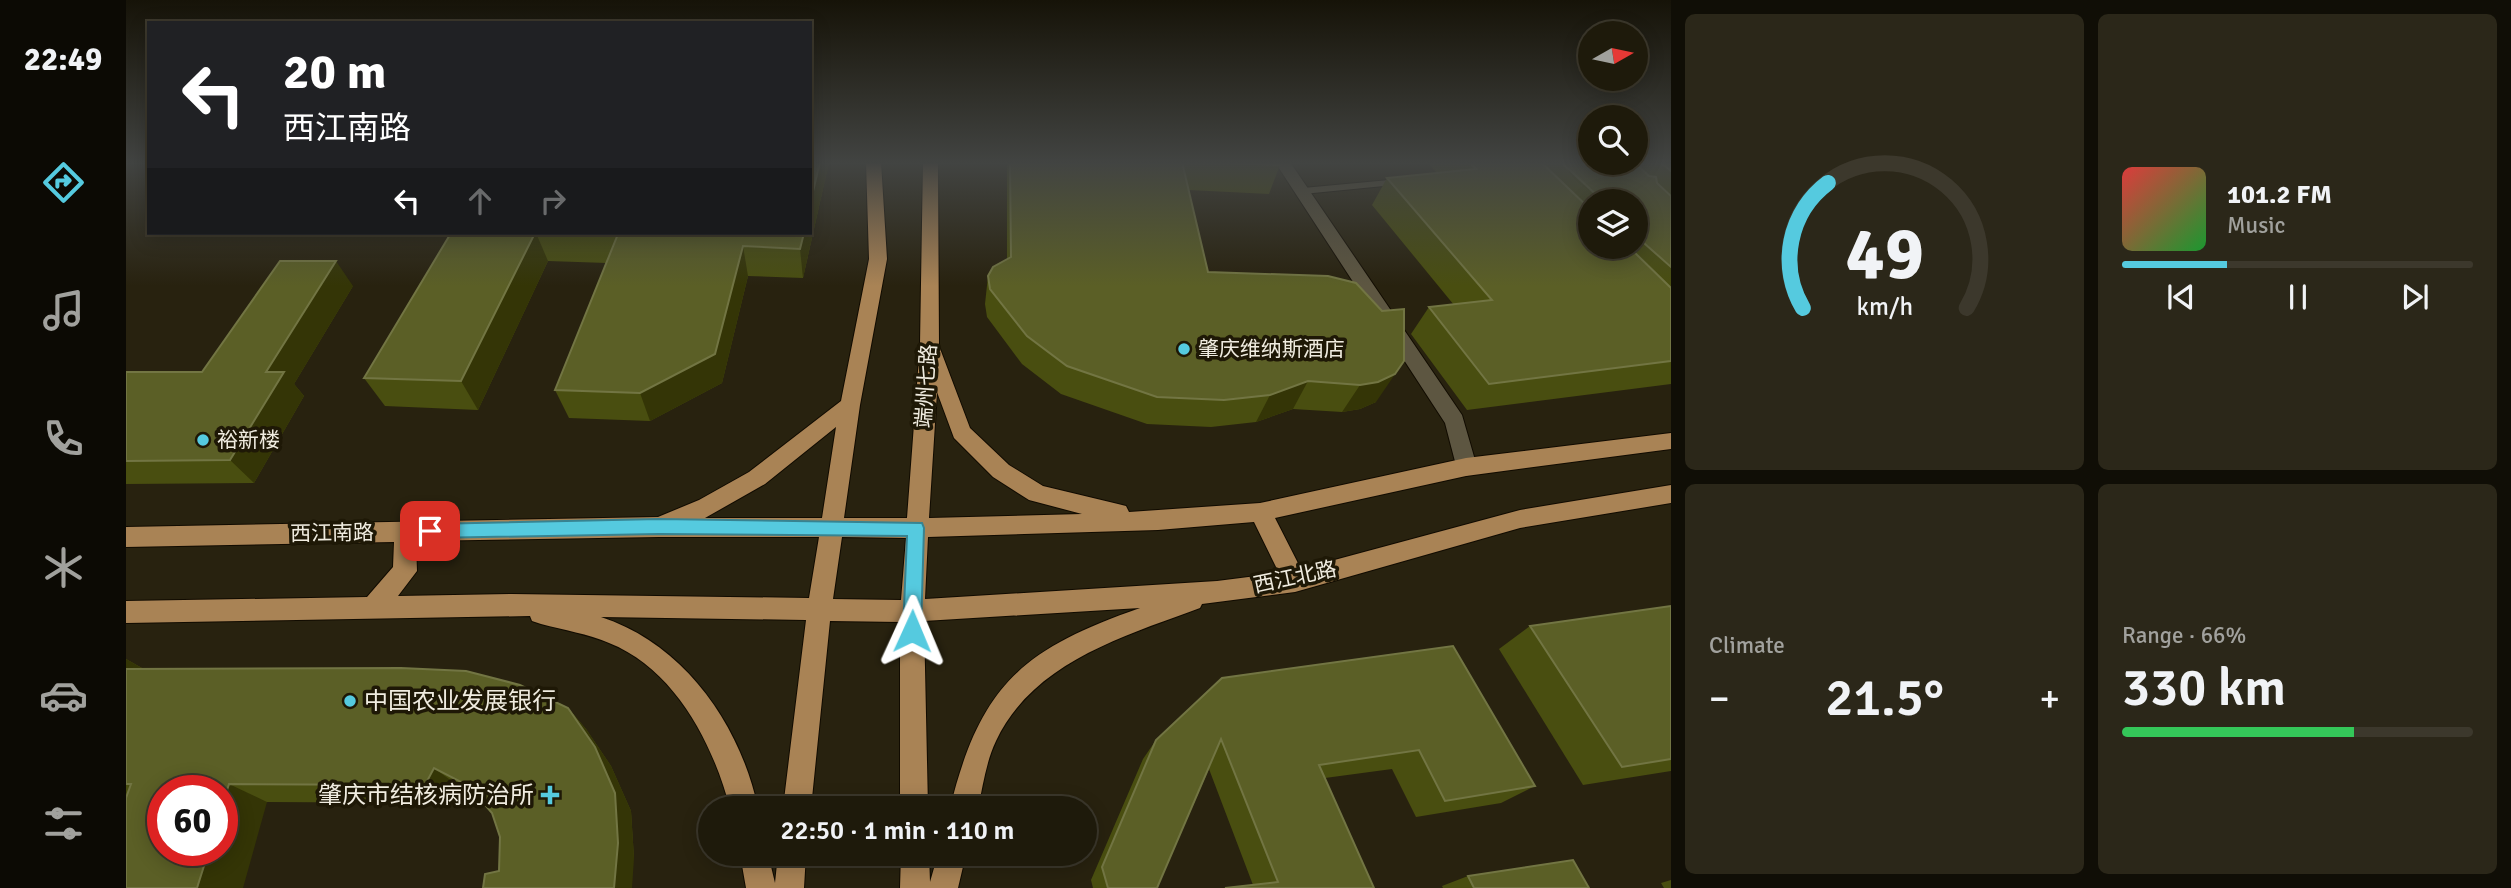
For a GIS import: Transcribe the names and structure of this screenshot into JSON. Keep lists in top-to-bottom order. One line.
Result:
{"streets":{"main road":["端州七路","西江南路","西江北路"]},"crossings":[["端州七路","西江南路"],["端州七路","西江北路"]],"places":{"other":["肇庆维纳斯酒店","裕新楼","中国农业发展银行"],"health":["肇庆市结核病防治所"]},"north":"right","page":{"tabs":"22:49","turn":["20 m","西江南路"],"song":["101.2 FM","Music"],"tile":["Climate",["Range · 66%","330 km"]],"heat":["−","21.5°","+"],"limit":"60","trip":"22:50 · 1 min · 110 m","gauge":["49","km/h"]}}
